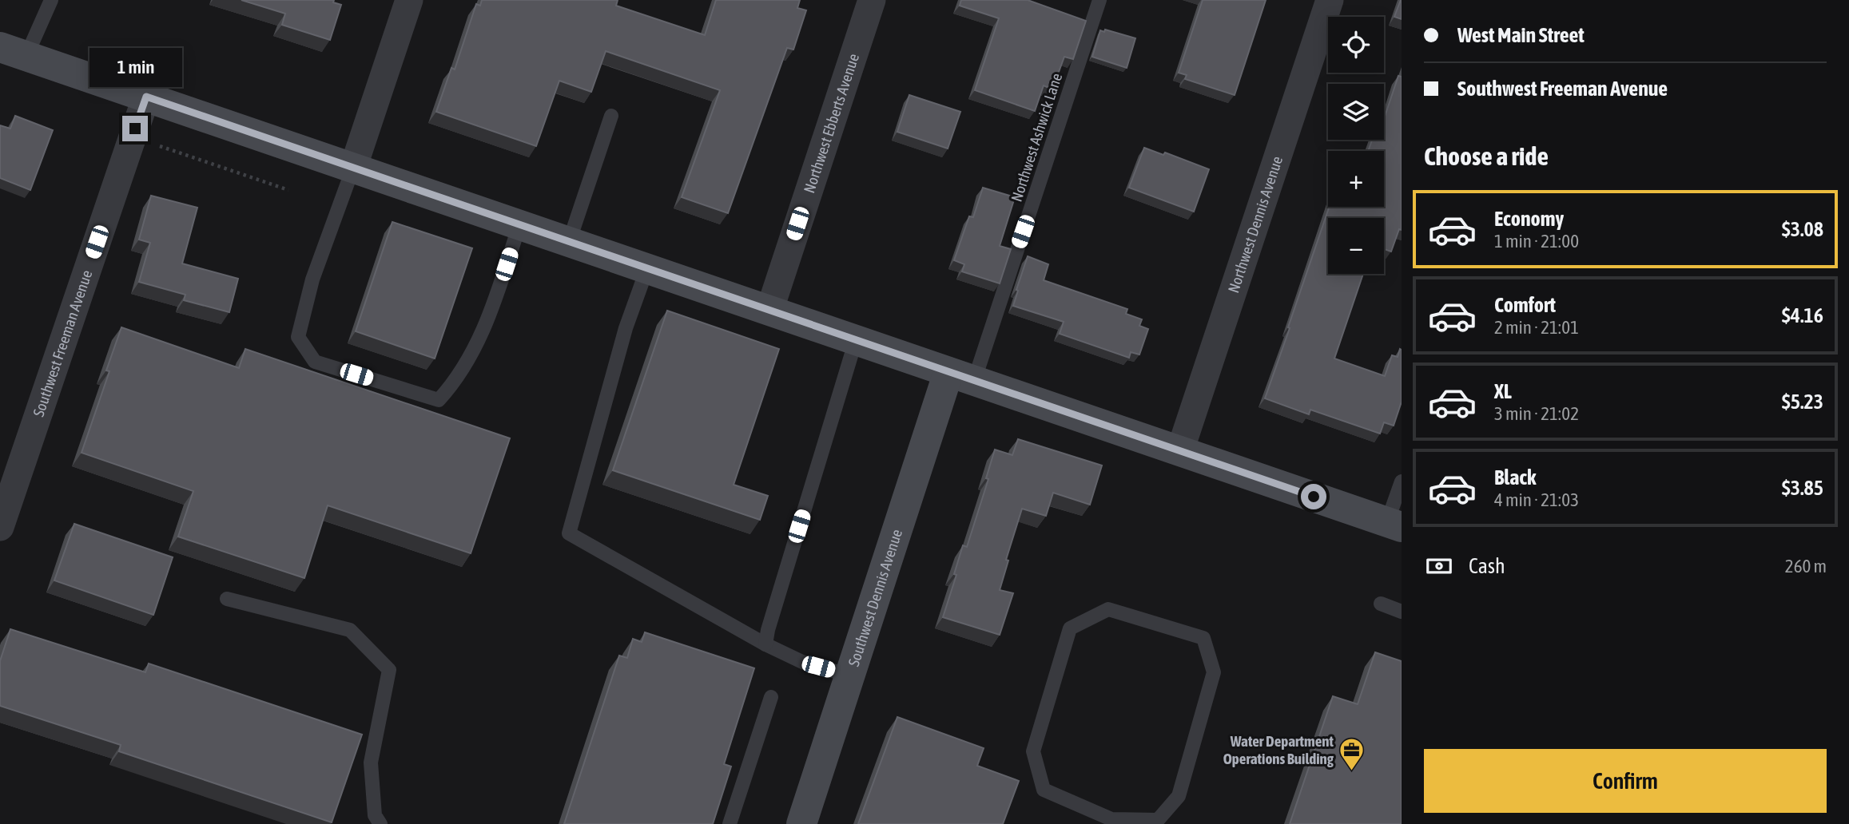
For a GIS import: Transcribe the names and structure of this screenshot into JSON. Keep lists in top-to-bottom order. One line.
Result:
{"streets":{"street":["Northwest Ebberts Avenue","Northwest Dennis Avenue","Southwest Freeman Avenue","Southwest Dennis Avenue"],"lane":["Northwest Ashwick Lane"]},"crossings":[["Northwest Ashwick Lane","Southwest Dennis Avenue"]],"places":{"office":["Water Department Operations Building"]},"page":{"banner":["West Main Street","Southwest Freeman Avenue"],"map_buttons":["+","−"],"bubble":"1 min","heading":"Choose a ride","list":[{"name":"Economy","note":"1 min · 21:00","value":"$3.08"},{"name":"Comfort","note":"2 min · 21:01","value":"$4.16"},{"name":"XL","note":"3 min · 21:02","value":"$5.23"},{"name":"Black","note":"4 min · 21:03","value":"$3.85"}],"pay":["Cash","260 m"],"buttons":"Confirm"}}
